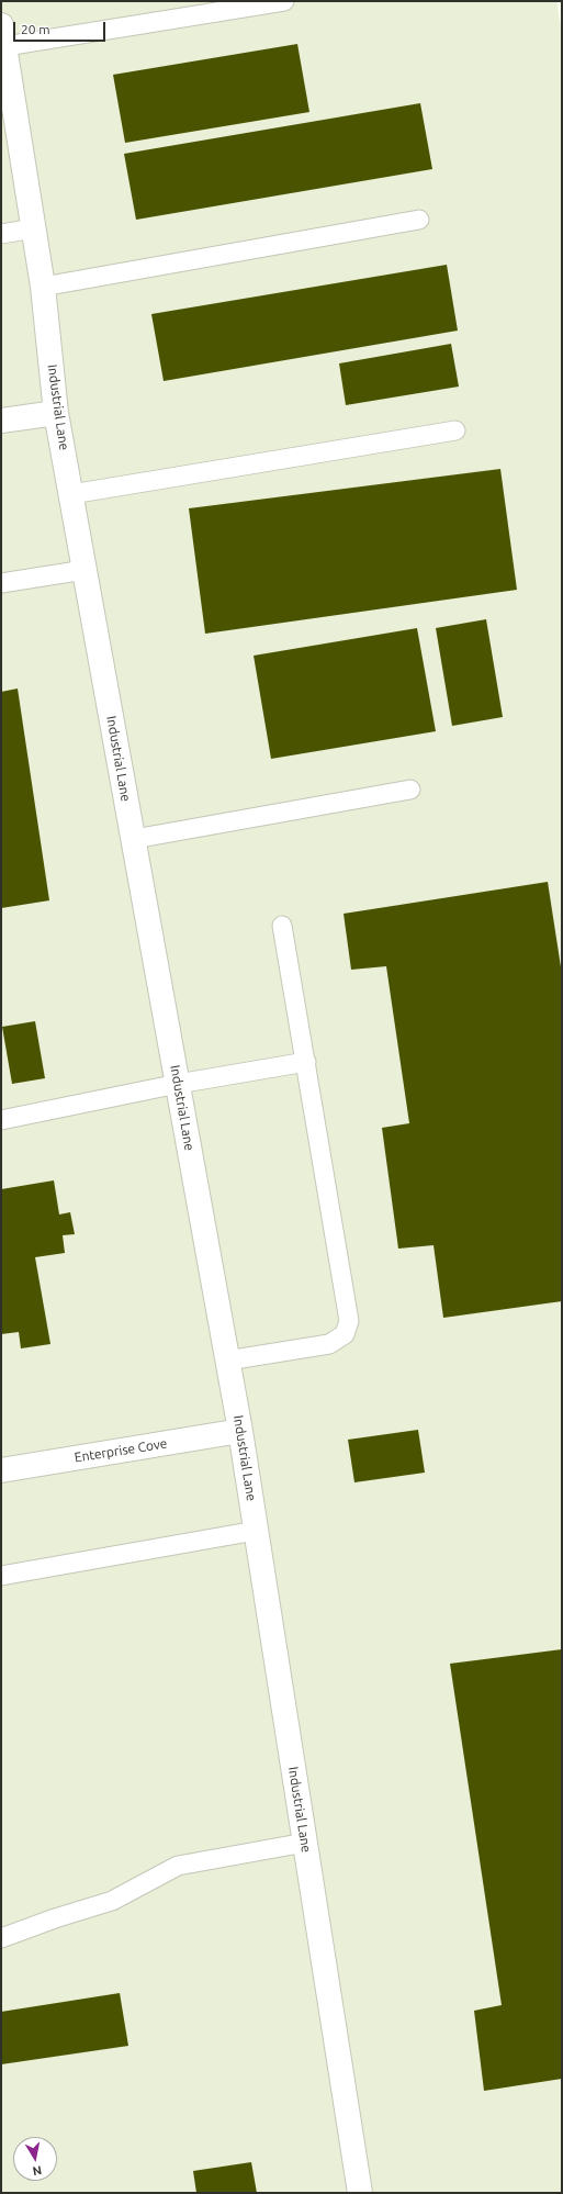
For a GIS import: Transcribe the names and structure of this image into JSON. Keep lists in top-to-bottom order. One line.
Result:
{"streets":{"street":["Industrial Lane","Enterprise Cove"]},"crossings":[["Industrial Lane","Enterprise Cove"]],"scale_bar":"20 m","north":"bottom"}
